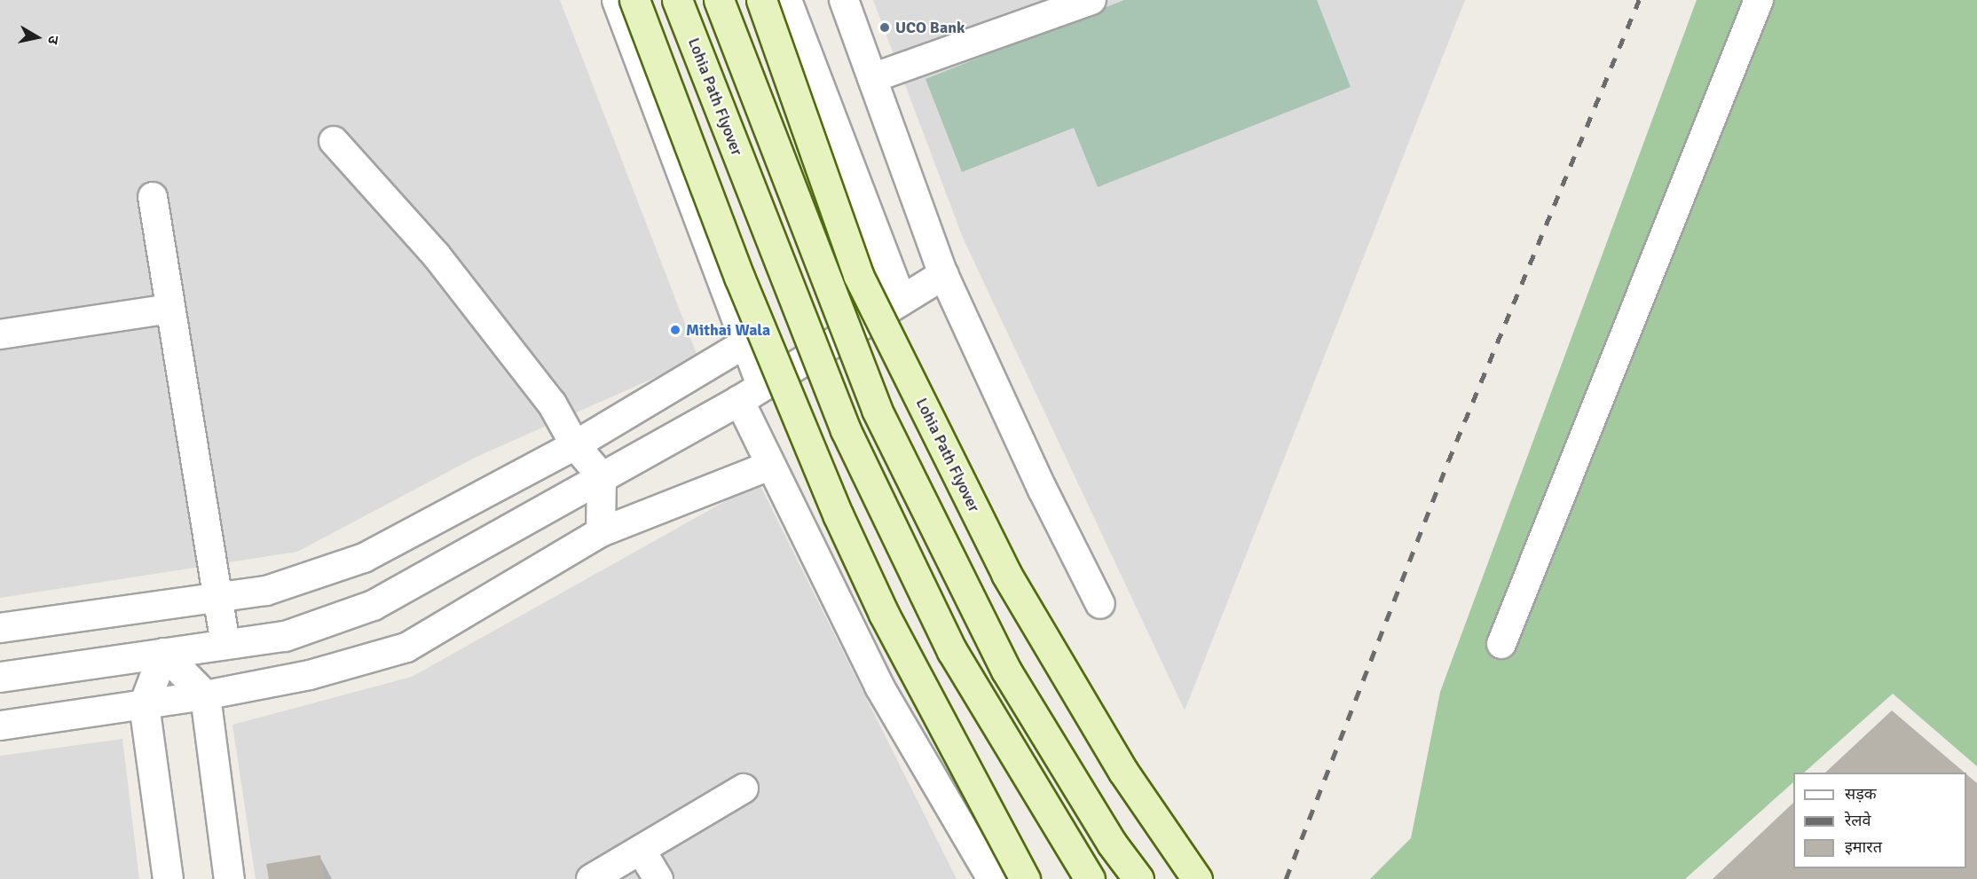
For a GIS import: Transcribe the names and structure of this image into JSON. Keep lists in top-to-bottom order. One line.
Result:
{"streets":{"main road":["Lohia Path Flyover"]},"places":["UCO Bank","Mithai Wala"],"legend":["सड़क","रेलवे","इमारत"],"north":"right"}
